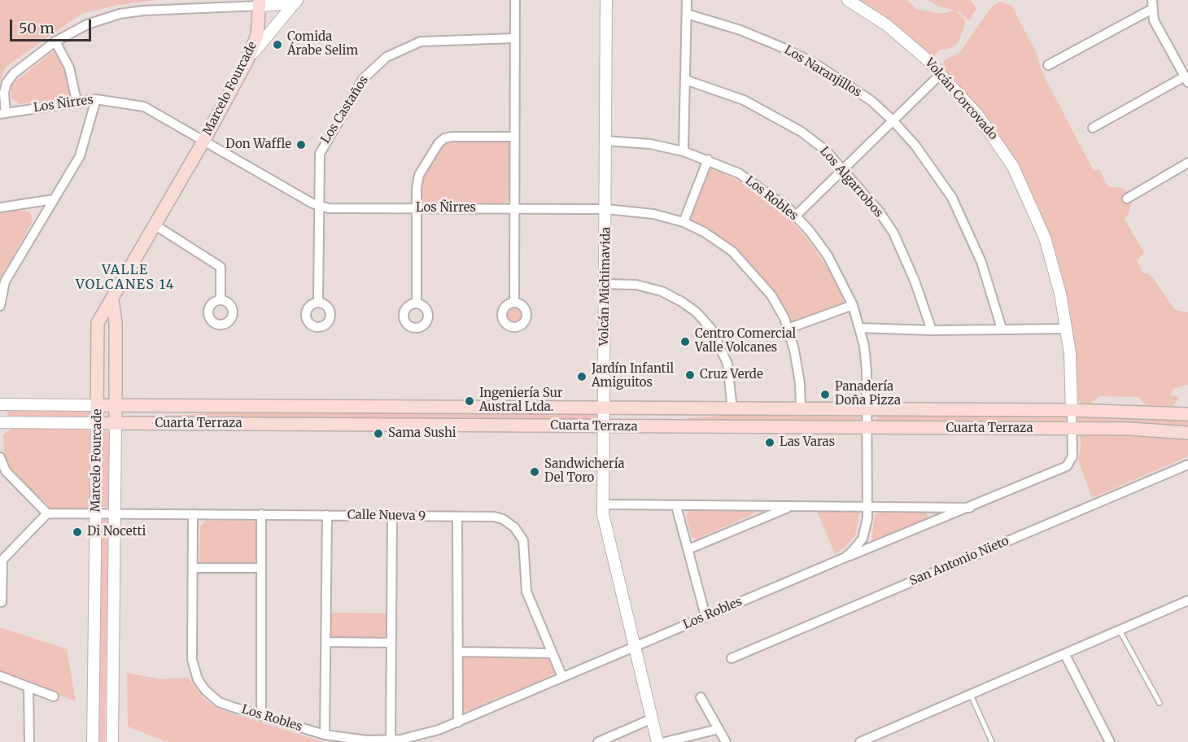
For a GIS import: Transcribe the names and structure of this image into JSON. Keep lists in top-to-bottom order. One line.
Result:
{"streets":{"main road":["Marcelo Fourcade","Cuarta Terraza"],"street":["Los Naranjillos","Volcán Corcovado","Los Ñirres","Los Castaños","Los Algarrobos","Los Robles","Volcán Michimavida","Calle Nueva 9","San Antonio Nieto"]},"crossings":[["Marcelo Fourcade","Los Ñirres"],["Marcelo Fourcade","Cuarta Terraza"],["Marcelo Fourcade","Calle Nueva 9"],["Volcán Corcovado","Los Robles"],["Volcán Corcovado","Cuarta Terraza"],["Los Ñirres","Los Castaños"],["Los Ñirres","Volcán Michimavida"],["Los Ñirres","Cuarta Terraza"],["Los Robles","Volcán Michimavida"],["Los Robles","Cuarta Terraza"],["Los Robles","Calle Nueva 9"],["Volcán Michimavida","Cuarta Terraza"]],"districts":["VALLE VOLCANES 14"],"places":["Comida Árabe Selim","Don Waffle","Centro Comercial Valle Volcanes","Cruz Verde","Jardín Infantil Amiguitos","Panadería Doña Pizza","Ingeniería Sur Austral Ltda.","Sama Sushi","Las Varas","Sandwichería Del Toro","Di Nocetti"],"scale_bar":"50 m"}
